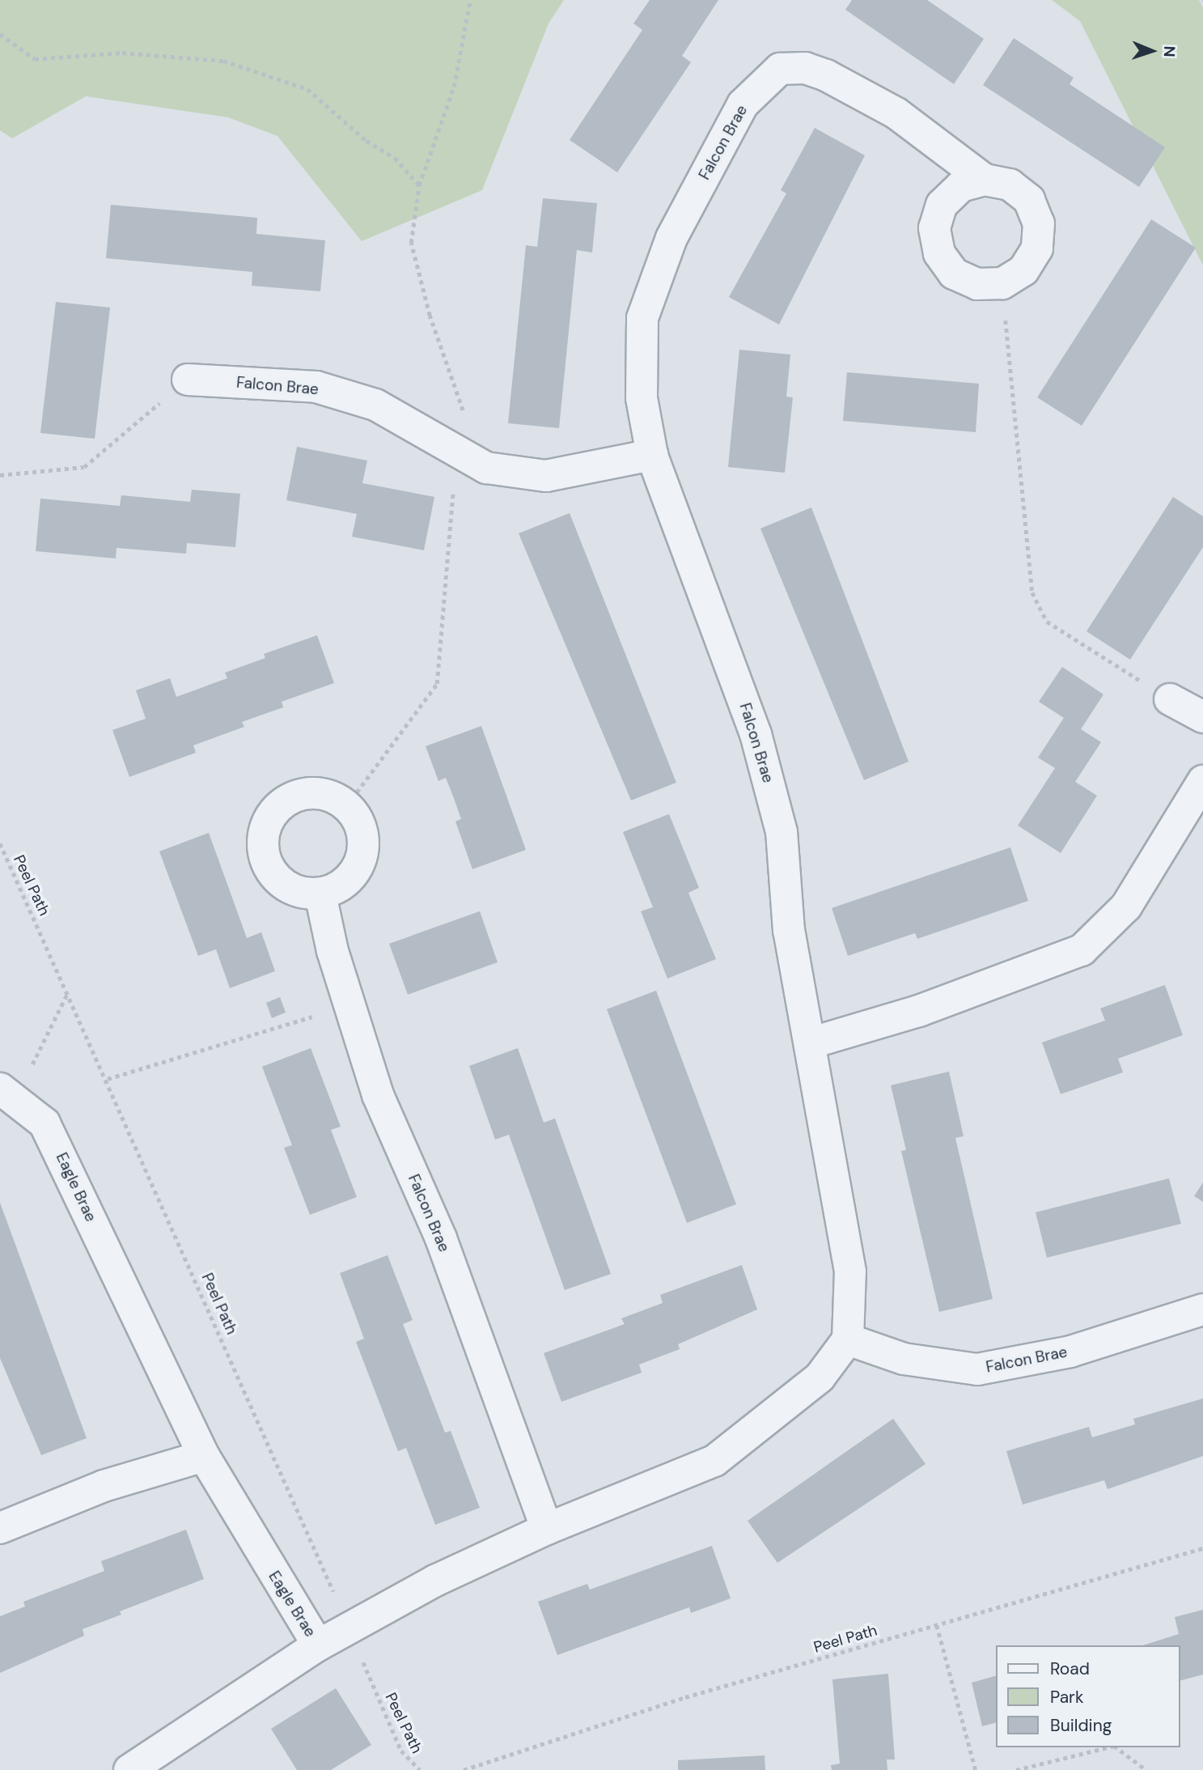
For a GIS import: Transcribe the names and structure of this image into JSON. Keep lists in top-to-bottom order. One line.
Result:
{"streets":{"street":["Falcon Brae","Eagle Brae"],"path":["Peel Path"]},"legend":["Road","Park","Building"],"north":"right"}
